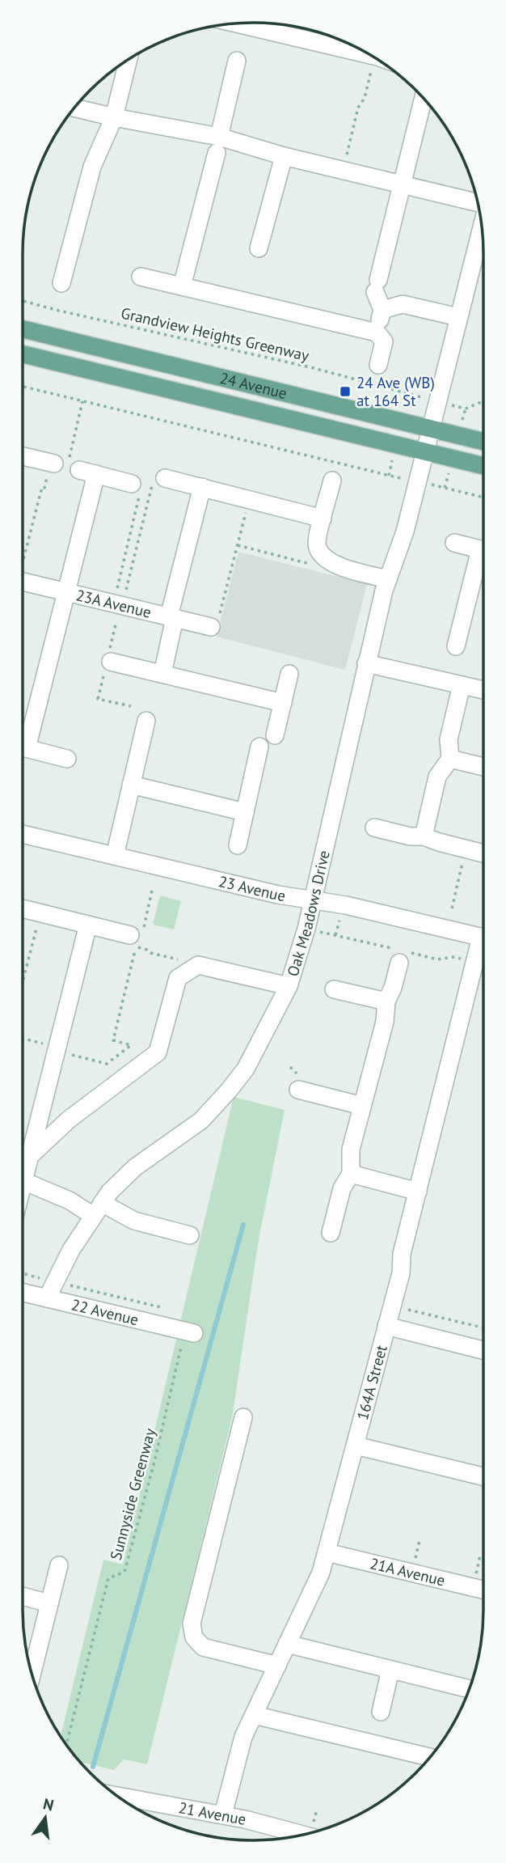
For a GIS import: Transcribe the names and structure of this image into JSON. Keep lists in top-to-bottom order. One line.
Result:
{"streets":{"main road":["24 Avenue"],"street":["23A Avenue","23 Avenue","Oak Meadows Drive","22 Avenue","164A Street","21A Avenue","21 Avenue"],"path":["Grandview Heights Greenway","Sunnyside Greenway"]},"crossings":[["24 Avenue","Oak Meadows Drive"],["23 Avenue","Oak Meadows Drive"],["Oak Meadows Drive","22 Avenue"],["22 Avenue","Sunnyside Greenway"],["164A Street","21A Avenue"],["164A Street","21 Avenue"]],"places":{"transit":["24 Ave (WB) at 164 St"]},"north":"top"}
